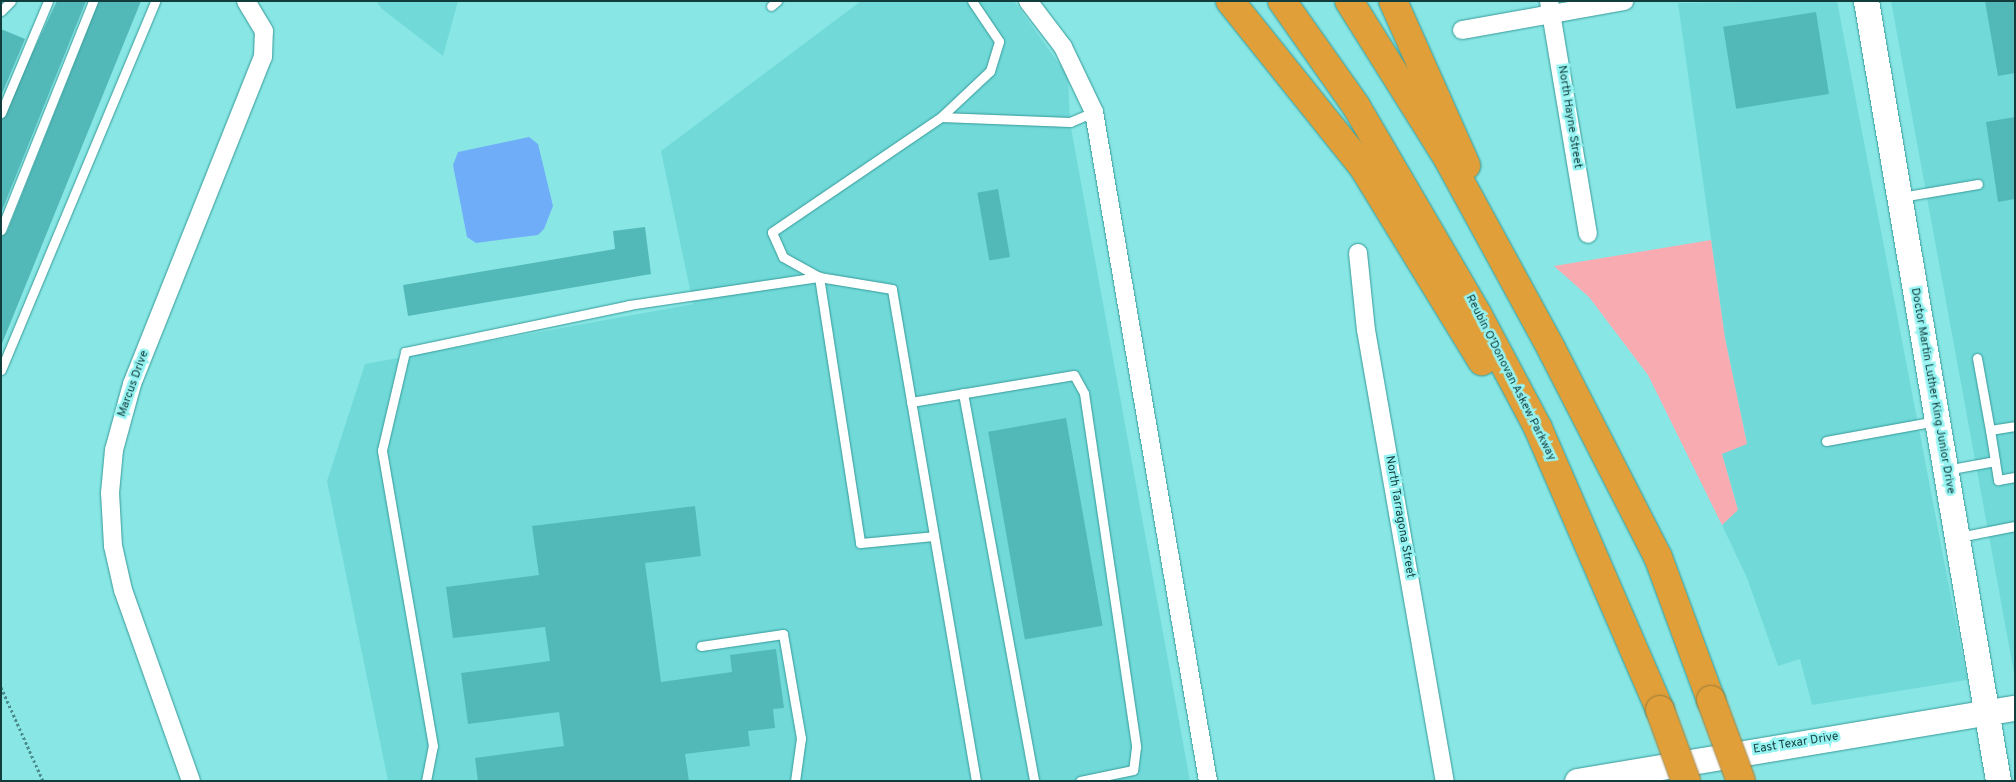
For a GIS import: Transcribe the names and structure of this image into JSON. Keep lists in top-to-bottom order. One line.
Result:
{"streets":{"highway":["Reubin O'Donovan Askew Parkway"],"main road":["Doctor Martin Luther King Junior Drive","East Texar Drive"],"street":["North Hayne Street","Marcus Drive","North Tarragona Street"]},"crossings":[["Doctor Martin Luther King Junior Drive","East Texar Drive"]]}
